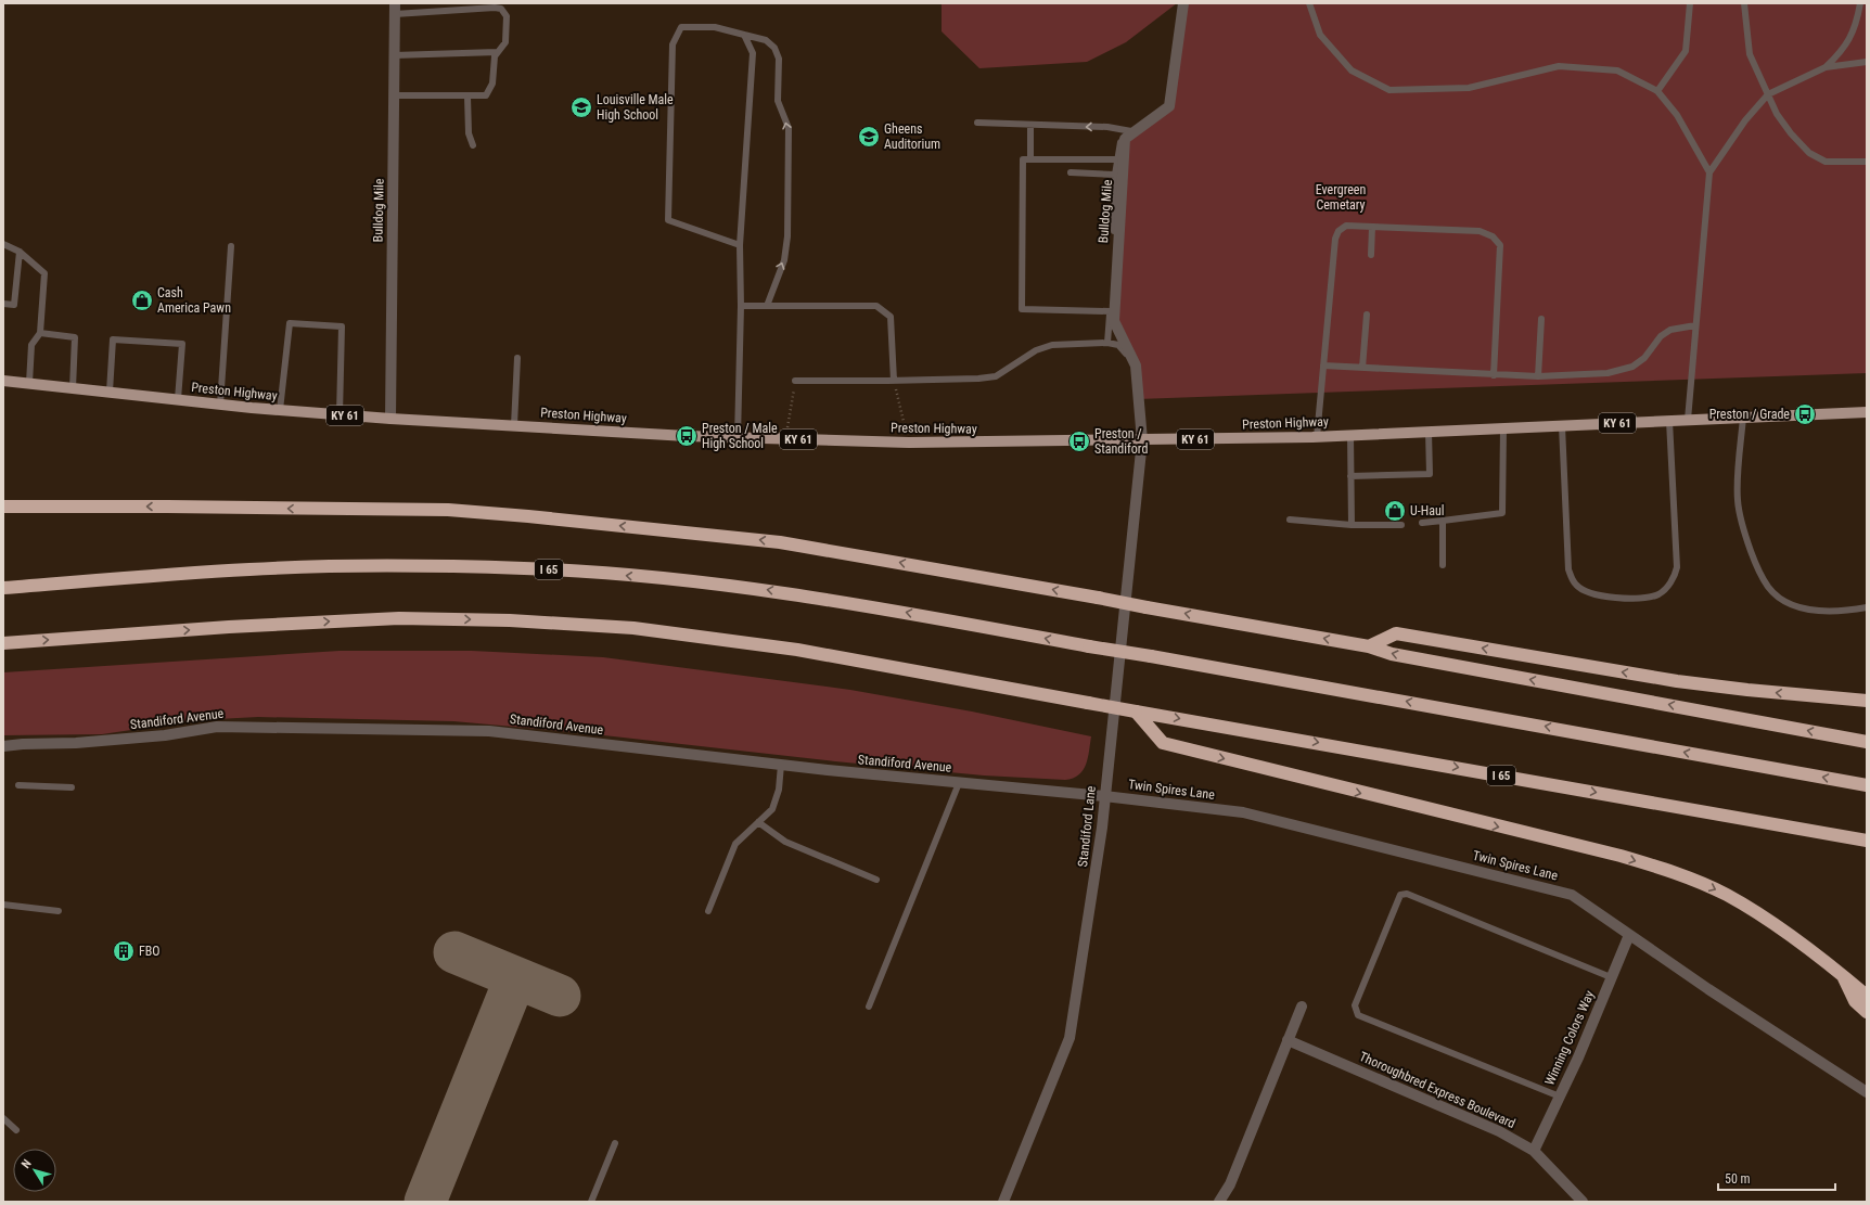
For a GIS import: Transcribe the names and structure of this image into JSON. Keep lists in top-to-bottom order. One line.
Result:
{"streets":{"highway":["I 65"],"main road":["Preston Highway","KY 61"],"street":["Bulldog Mile","Standiford Avenue","Twin Spires Lane","Standiford Lane","Winning Colors Way","Thoroughbred Express Boulevard"]},"crossings":[["Bulldog Mile","Preston Highway"],["Bulldog Mile","Standiford Lane"],["Preston Highway","Standiford Lane"],["Standiford Avenue","Twin Spires Lane"],["Standiford Avenue","Standiford Lane"],["Twin Spires Lane","Standiford Lane"],["Twin Spires Lane","Winning Colors Way"],["Winning Colors Way","Thoroughbred Express Boulevard"]],"parks":["Evergreen Cemetary"],"places":{"school or university":["Louisville Male High School","Gheens Auditorium"],"shop":["Cash America Pawn","U-Haul"],"bus stop":["Preston / Grade","Preston / Male High School","Preston / Standiford"],"building":["FBO"]},"scale_bar":"50 m","north":"top left"}
